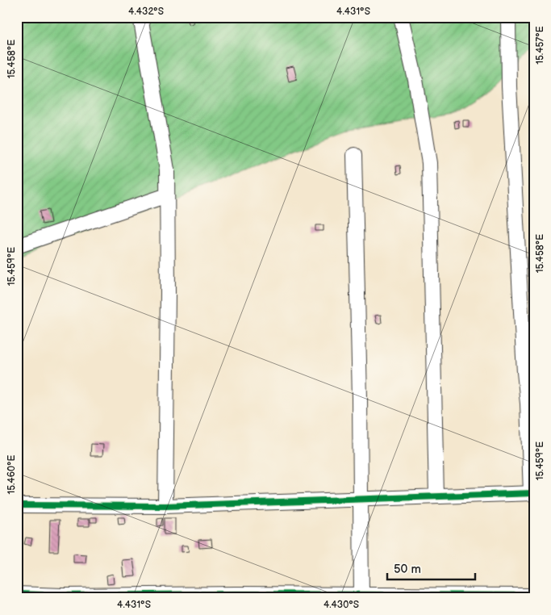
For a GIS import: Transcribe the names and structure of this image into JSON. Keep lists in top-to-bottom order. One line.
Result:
{"scale_bar":"50 m","coordinates":["4.432°S","4.431°S","15.457°E","15.458°E","15.459°E","15.460°E","4.430°S"]}
